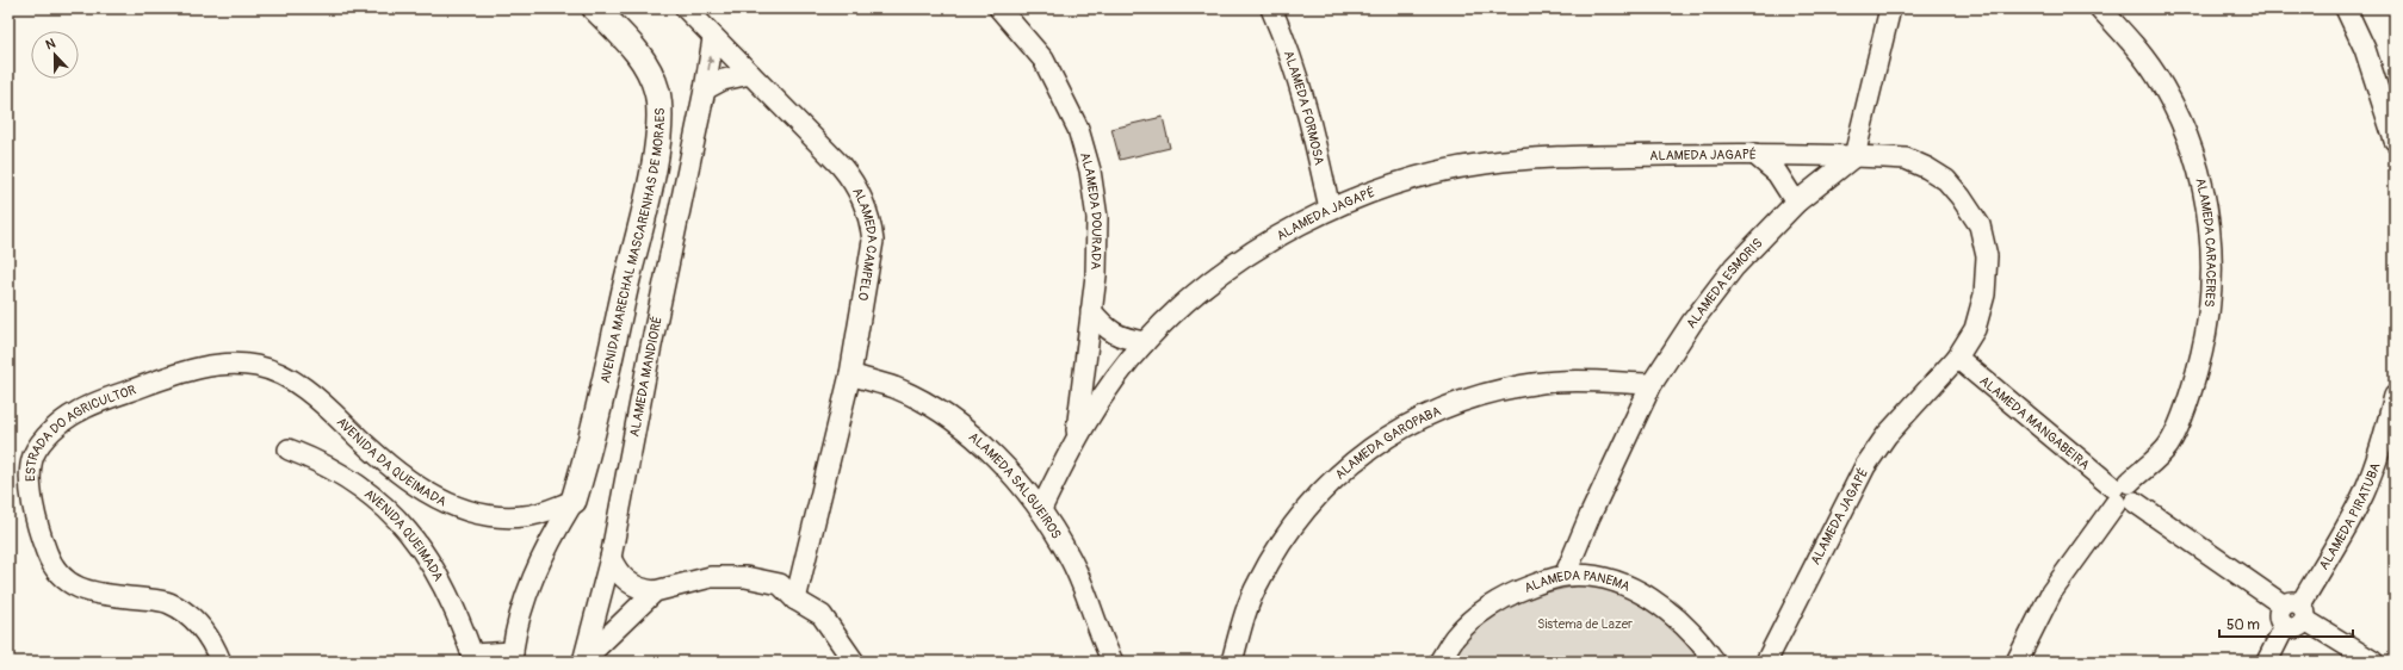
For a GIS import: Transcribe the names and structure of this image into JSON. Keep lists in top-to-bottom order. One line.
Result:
{"streets":{"street":["ALAMEDA FORMOSA","ALAMEDA JAGAPÉ","ALAMEDA DOURADA","ALAMEDA CARACERES","ALAMEDA CAMPELO","AVENIDA MARECHAL MASCARENHAS DE MORAES","ALAMEDA ESMORIS","ALAMEDA MANDIORÉ","ALAMEDA MANGABEIRA","ESTRADA DO AGRICULTOR","ALAMEDA GAROPABA","AVENIDA DA QUEIMADA","ALAMEDA SALGUEIROS","ALAMEDA PIRATUBA","AVENIDA QUEIMADA","ALAMEDA PANEMA"]},"crossings":[["ALAMEDA FORMOSA","ALAMEDA JAGAPÉ"],["ALAMEDA JAGAPÉ","ALAMEDA DOURADA"],["ALAMEDA JAGAPÉ","ALAMEDA ESMORIS"],["ALAMEDA JAGAPÉ","ALAMEDA MANGABEIRA"],["ALAMEDA JAGAPÉ","ALAMEDA SALGUEIROS"],["ALAMEDA CARACERES","ALAMEDA MANGABEIRA"],["ALAMEDA CAMPELO","ALAMEDA MANDIORÉ"],["ALAMEDA CAMPELO","ALAMEDA SALGUEIROS"],["AVENIDA MARECHAL MASCARENHAS DE MORAES","AVENIDA DA QUEIMADA"],["ALAMEDA ESMORIS","ALAMEDA GAROPABA"],["ALAMEDA ESMORIS","ALAMEDA PANEMA"],["ALAMEDA MANGABEIRA","ALAMEDA PIRATUBA"],["ESTRADA DO AGRICULTOR","AVENIDA DA QUEIMADA"]],"parks":["Sistema de Lazer"],"scale_bar":"50 m","north":"top"}
